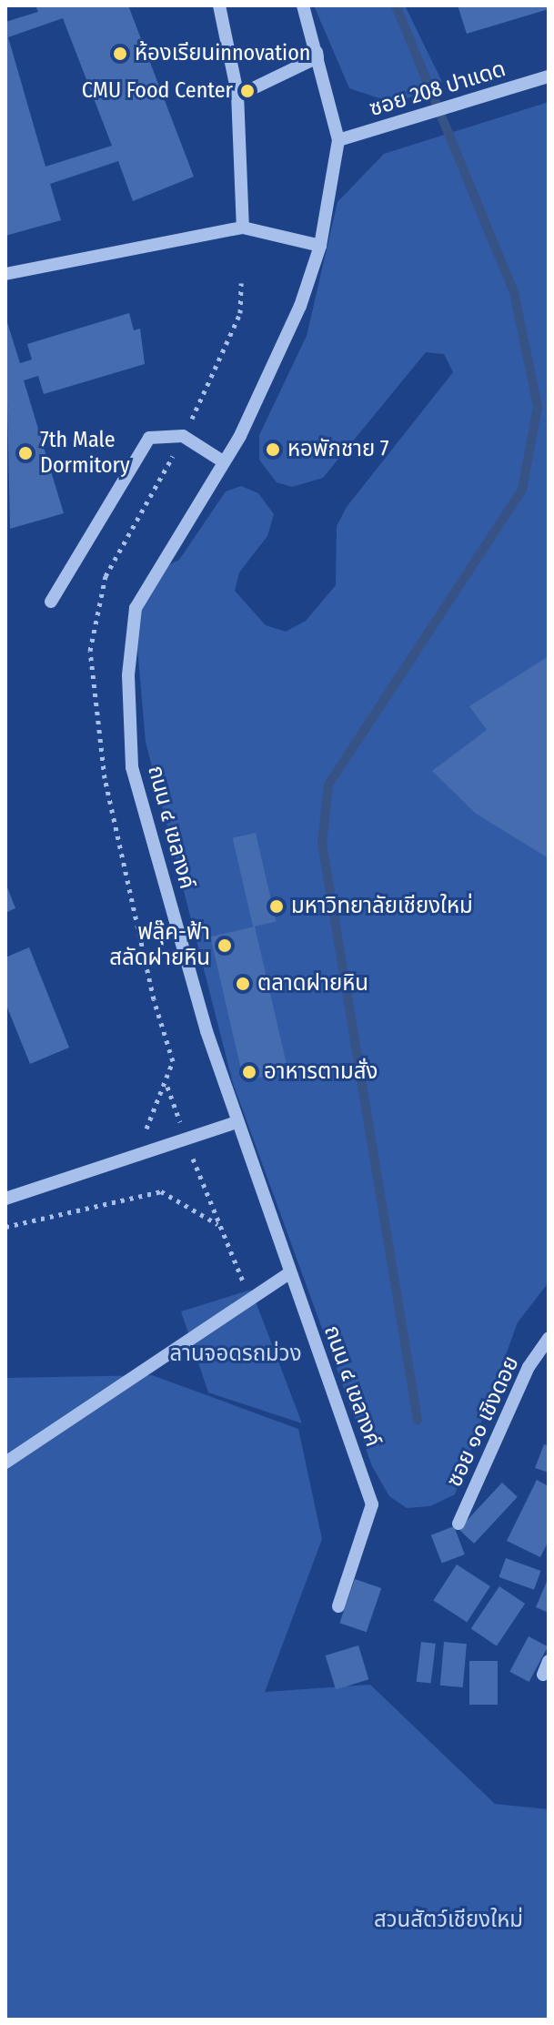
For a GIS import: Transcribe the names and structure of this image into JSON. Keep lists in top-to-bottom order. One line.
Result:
{"streets":{"street":["ซอย 208 ปาแดด","ถนน ๔ เขลางค์","ซอย ๑๐ เชิงดอย"]},"crossings":[["ซอย 208 ปาแดด","ถนน ๔ เขลางค์"]],"parks":["ลานจอดรถม่วง","สวนสัตว์เชียงใหม่"],"places":["ห้องเรียนinnovation","CMU Food Center","หอพักชาย 7","7th Male Dormitory","มหาวิทยาลัยเชียงใหม่","ฟลุ๊ค-ฟ้า สลัดฝายหิน","ตลาดฝายหิน","อาหารตามสั่ง"]}
